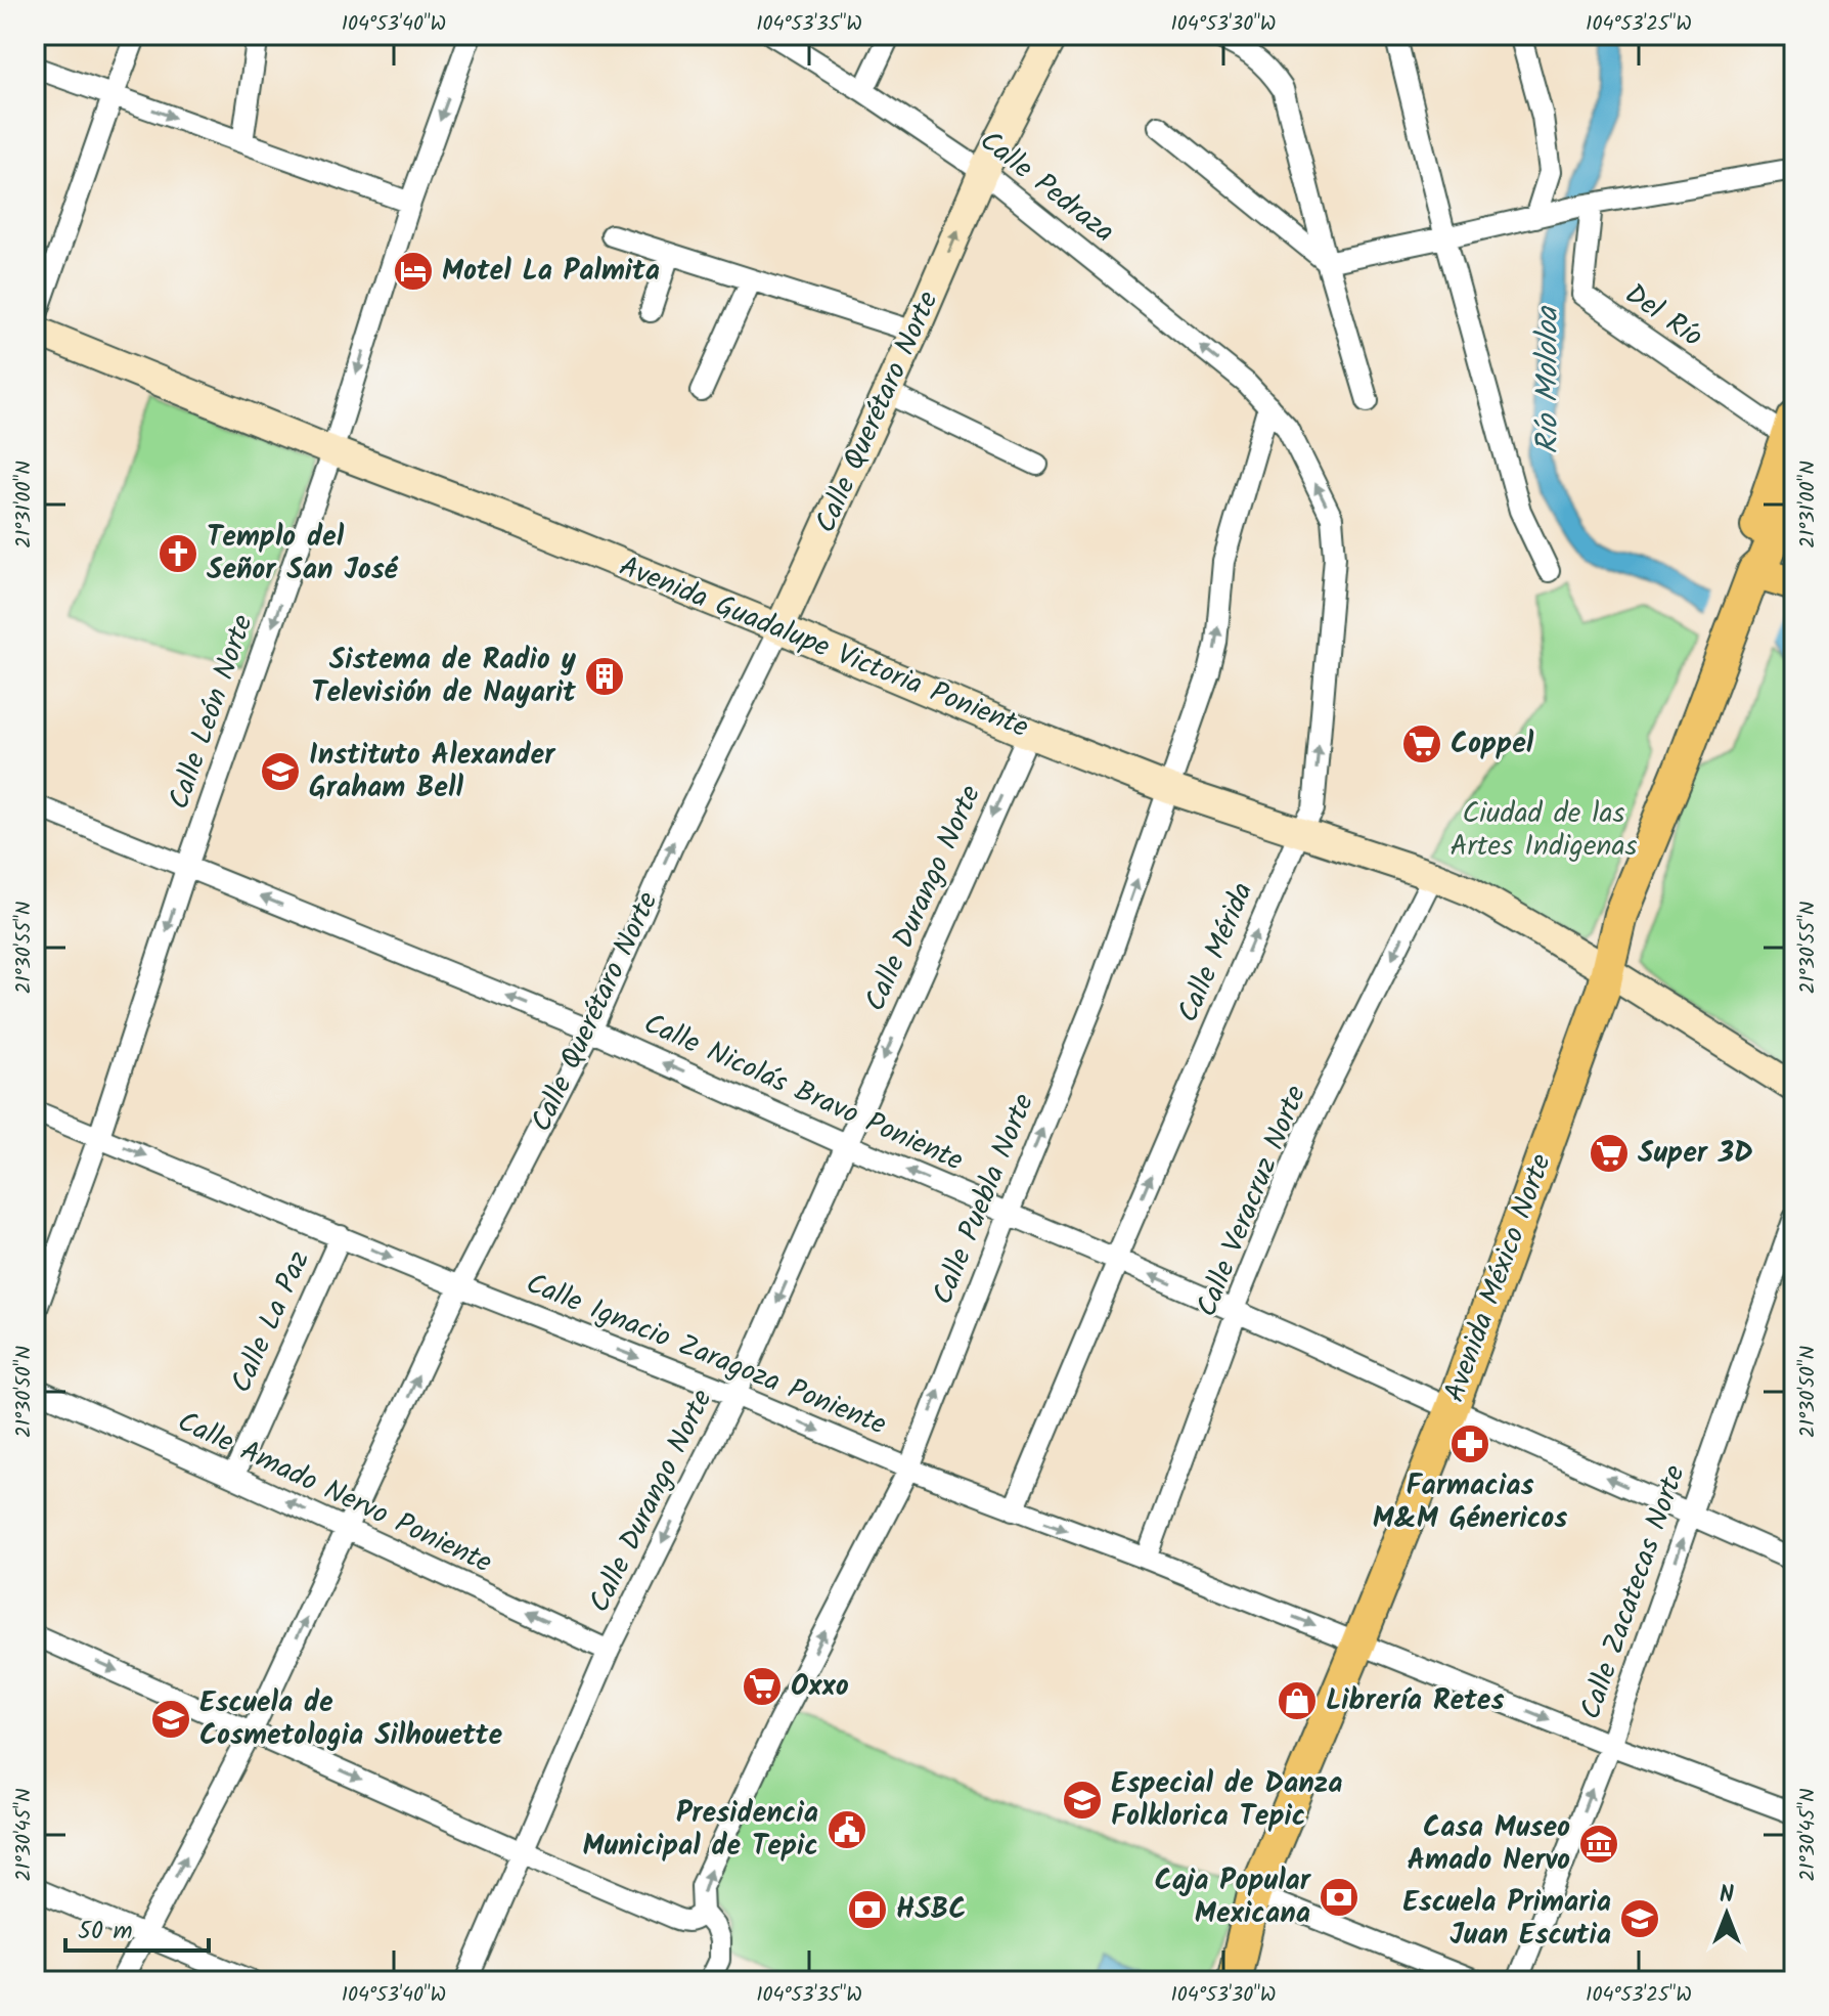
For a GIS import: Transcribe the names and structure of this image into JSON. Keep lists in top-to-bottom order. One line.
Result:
{"streets":{"main road":["Calle Querétaro Norte","Avenida Guadalupe Victoria Poniente","Avenida México Norte"],"street":["Calle Pedraza","Del Río","Calle León Norte","Calle Durango Norte","Calle Mérida","Calle Nicolás Bravo Poniente","Calle Puebla Norte","Calle Veracruz Norte","Calle La Paz","Calle Ignacio Zaragoza Poniente","Calle Amado Nervo Poniente","Calle Zacatecas Norte"]},"crossings":[["Calle Pedraza","Calle Querétaro Norte"],["Calle Pedraza","Calle Mérida"],["Calle Pedraza","Calle Puebla Norte"],["Del Río","Avenida México Norte"],["Calle Querétaro Norte","Avenida Guadalupe Victoria Poniente"],["Calle Querétaro Norte","Calle Nicolás Bravo Poniente"],["Calle Querétaro Norte","Calle Ignacio Zaragoza Poniente"],["Calle Querétaro Norte","Calle Amado Nervo Poniente"],["Avenida Guadalupe Victoria Poniente","Calle León Norte"],["Avenida Guadalupe Victoria Poniente","Calle Durango Norte"],["Avenida Guadalupe Victoria Poniente","Calle Mérida"],["Avenida Guadalupe Victoria Poniente","Calle Puebla Norte"],["Avenida Guadalupe Victoria Poniente","Calle Veracruz Norte"],["Avenida Guadalupe Victoria Poniente","Avenida México Norte"],["Calle León Norte","Calle Nicolás Bravo Poniente"],["Calle León Norte","Calle Ignacio Zaragoza Poniente"],["Calle Durango Norte","Calle Nicolás Bravo Poniente"],["Calle Durango Norte","Calle Ignacio Zaragoza Poniente"],["Calle Durango Norte","Calle Amado Nervo Poniente"],["Calle Mérida","Calle Nicolás Bravo Poniente"],["Calle Mérida","Calle Puebla Norte"],["Calle Mérida","Calle Ignacio Zaragoza Poniente"],["Calle Nicolás Bravo Poniente","Calle Puebla Norte"],["Calle Nicolás Bravo Poniente","Calle Veracruz Norte"],["Calle Nicolás Bravo Poniente","Avenida México Norte"],["Calle Nicolás Bravo Poniente","Calle Zacatecas Norte"],["Calle Puebla Norte","Calle Ignacio Zaragoza Poniente"],["Calle Veracruz Norte","Calle Ignacio Zaragoza Poniente"],["Avenida México Norte","Calle Ignacio Zaragoza Poniente"],["Calle La Paz","Calle Ignacio Zaragoza Poniente"],["Calle La Paz","Calle Amado Nervo Poniente"],["Calle Ignacio Zaragoza Poniente","Calle Zacatecas Norte"]],"one_way":["Calle Querétaro Norte","Calle León Norte","Calle Durango Norte","Calle Mérida","Calle Nicolás Bravo Poniente","Calle Puebla Norte","Calle Veracruz Norte","Calle Ignacio Zaragoza Poniente","Calle Amado Nervo Poniente","Calle Zacatecas Norte"],"water":["Río Mololoa"],"parks":["Ciudad de las Artes Indigenas"],"places":{"hotel":["Motel La Palmita"],"church":["Templo del Señor San José"],"building":["Sistema de Radio y Televisión de Nayarit"],"supermarket":["Coppel","Super 3D","Oxxo"],"school or university":["Instituto Alexander Graham Bell","Escuela de Cosmetologia Silhouette","Especial de Danza Folklorica Tepic","Escuela Primaria Juan Escutia"],"pharmacy":["Farmacias M&M Génericos"],"shop":["Librería Retes"],"public building":["Presidencia Municipal de Tepic"],"museum":["Casa Museo Amado Nervo"],"bank":["Caja Popular Mexicana","HSBC"]},"scale_bar":"50 m","north":"top","coordinates":["104°53'40\"W","104°53'35\"W","104°53'30\"W","104°53'25\"W","21°31'00\"N","21°30'55\"N","21°30'50\"N","21°30'45\"N"]}
